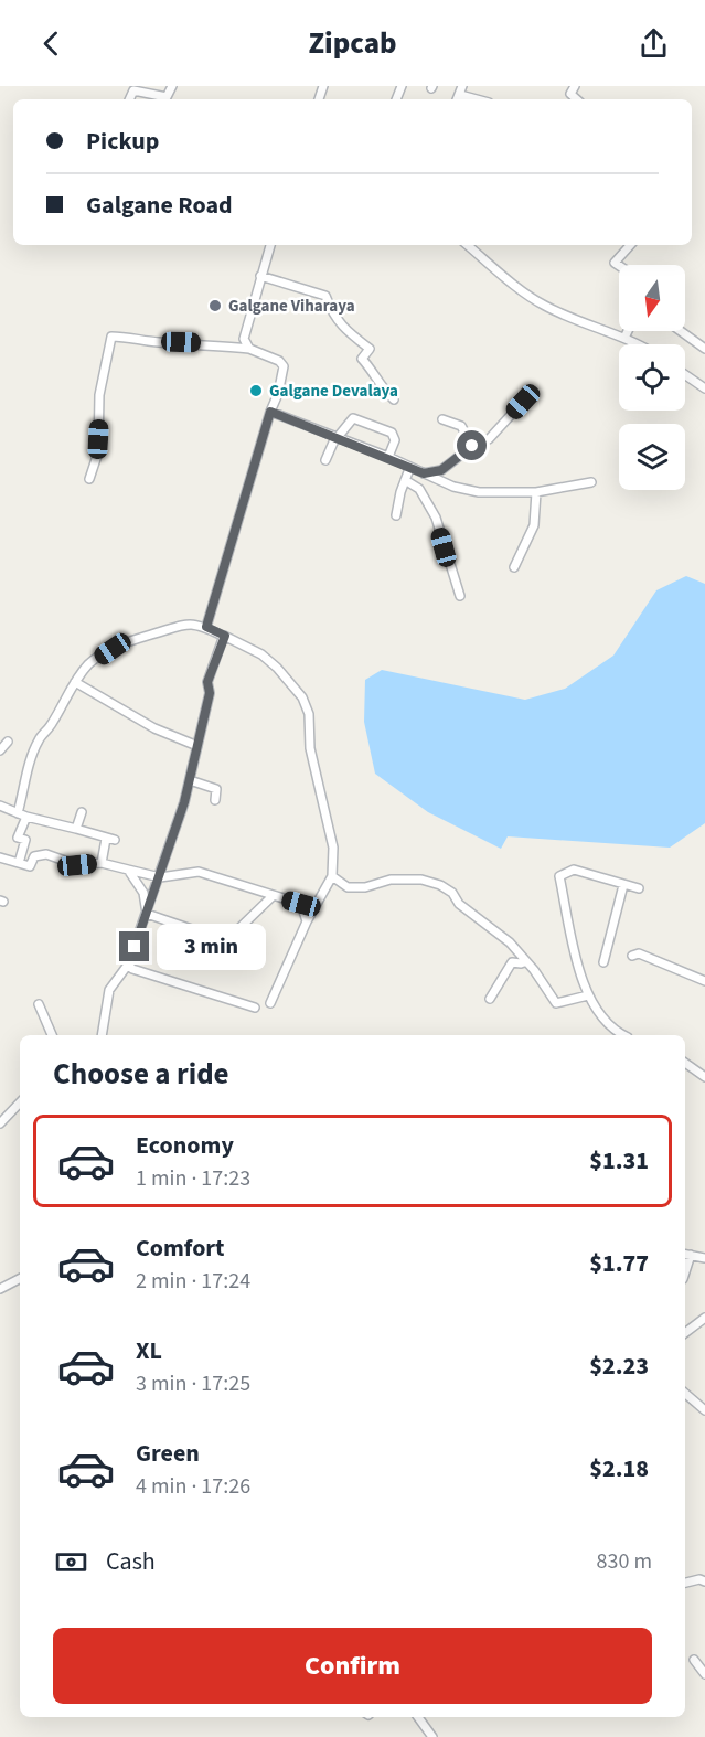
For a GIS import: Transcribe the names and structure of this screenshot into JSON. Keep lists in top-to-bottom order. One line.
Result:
{"places":["Galgane Viharaya","Galgane Devalaya"],"north":"bottom","page":{"header":"Zipcab","banner":["Pickup","Galgane Road"],"bubble":"3 min","heading":"Choose a ride","list":[{"name":"Economy","note":"1 min · 17:23","value":"$1.31"},{"name":"Comfort","note":"2 min · 17:24","value":"$1.77"},{"name":"XL","note":"3 min · 17:25","value":"$2.23"},{"name":"Green","note":"4 min · 17:26","value":"$2.18"}],"pay":["Cash","830 m"],"buttons":"Confirm"}}
